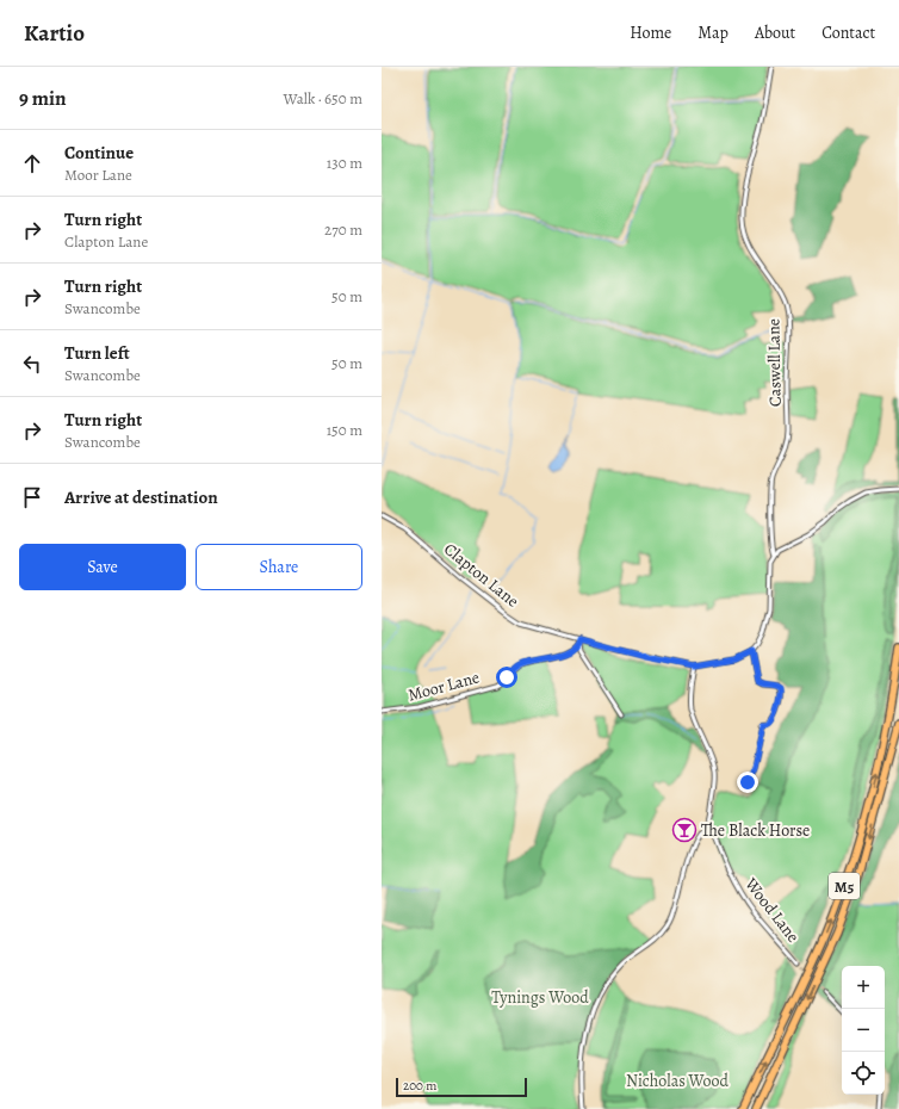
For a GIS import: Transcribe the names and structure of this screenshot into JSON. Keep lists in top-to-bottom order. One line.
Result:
{"streets":{"highway":["M5"],"street":["Caswell Lane","Clapton Lane","Moor Lane","Wood Lane"]},"crossings":[["Clapton Lane","Moor Lane"]],"parks":["Tynings Wood","Nicholas Wood"],"places":{"bar":["The Black Horse"]},"scale_bar":"200 m","page":{"header":"Kartio","nav":["Home","Map","About","Contact"],"heading":["9 min","Walk · 650 m"],"list":[["Continue","Moor Lane","130 m"],["Turn right","Clapton Lane","270 m"],["Turn right","Swancombe","50 m"],["Turn left","Swancombe","50 m"],["Turn right","Swancombe","150 m"],"Arrive at destination"],"buttons":["Save","Share"],"map_buttons":["+","−"],"scale":"200 m"}}
